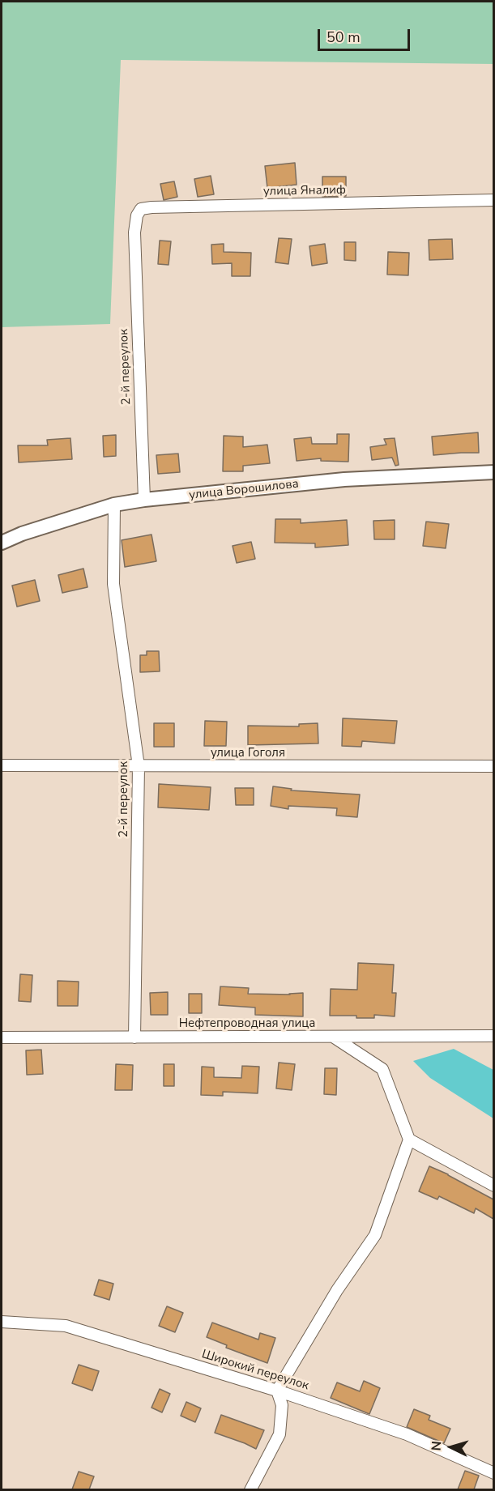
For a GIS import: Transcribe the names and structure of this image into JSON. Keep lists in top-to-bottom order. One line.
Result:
{"streets":{"street":["улица Яналиф","2-й переулок","улица Ворошилова","улица Гоголя","Нефтепроводная улица","Широкий переулок"]},"crossings":[["улица Яналиф","2-й переулок"],["2-й переулок","улица Ворошилова"],["2-й переулок","улица Гоголя"],["2-й переулок","Нефтепроводная улица"]],"scale_bar":"50 m","north":"left"}
